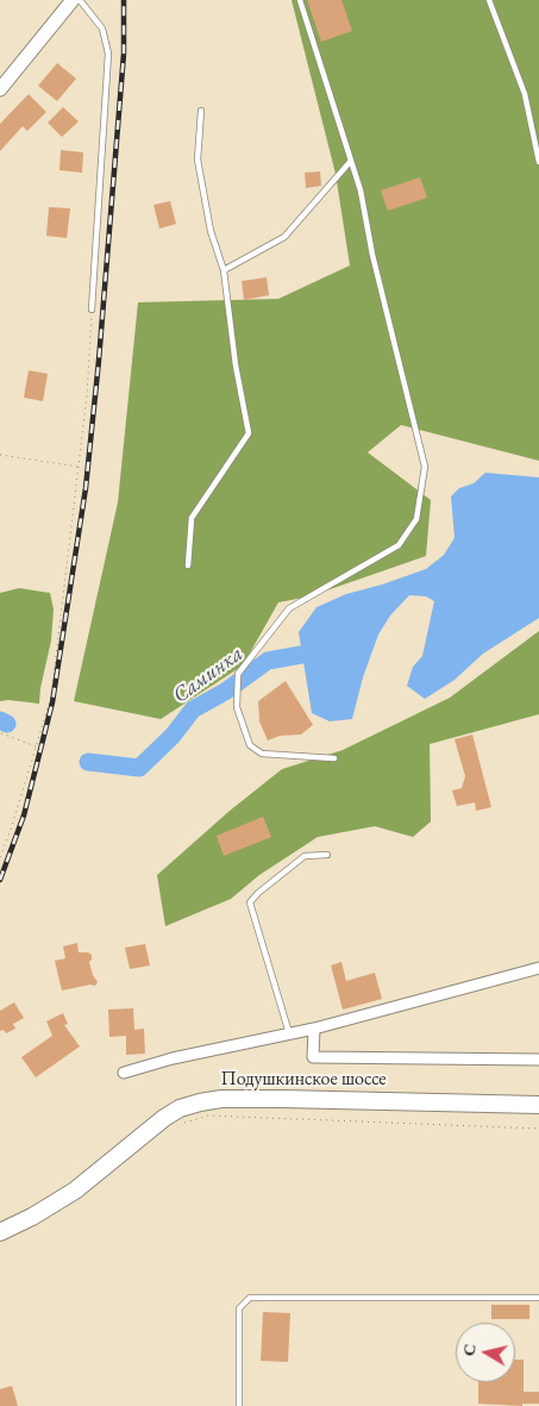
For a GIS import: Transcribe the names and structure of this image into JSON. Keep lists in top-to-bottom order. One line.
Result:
{"streets":{"main road":["Подушкинское шоссе"]},"water":["Саминка"],"north":"left"}
